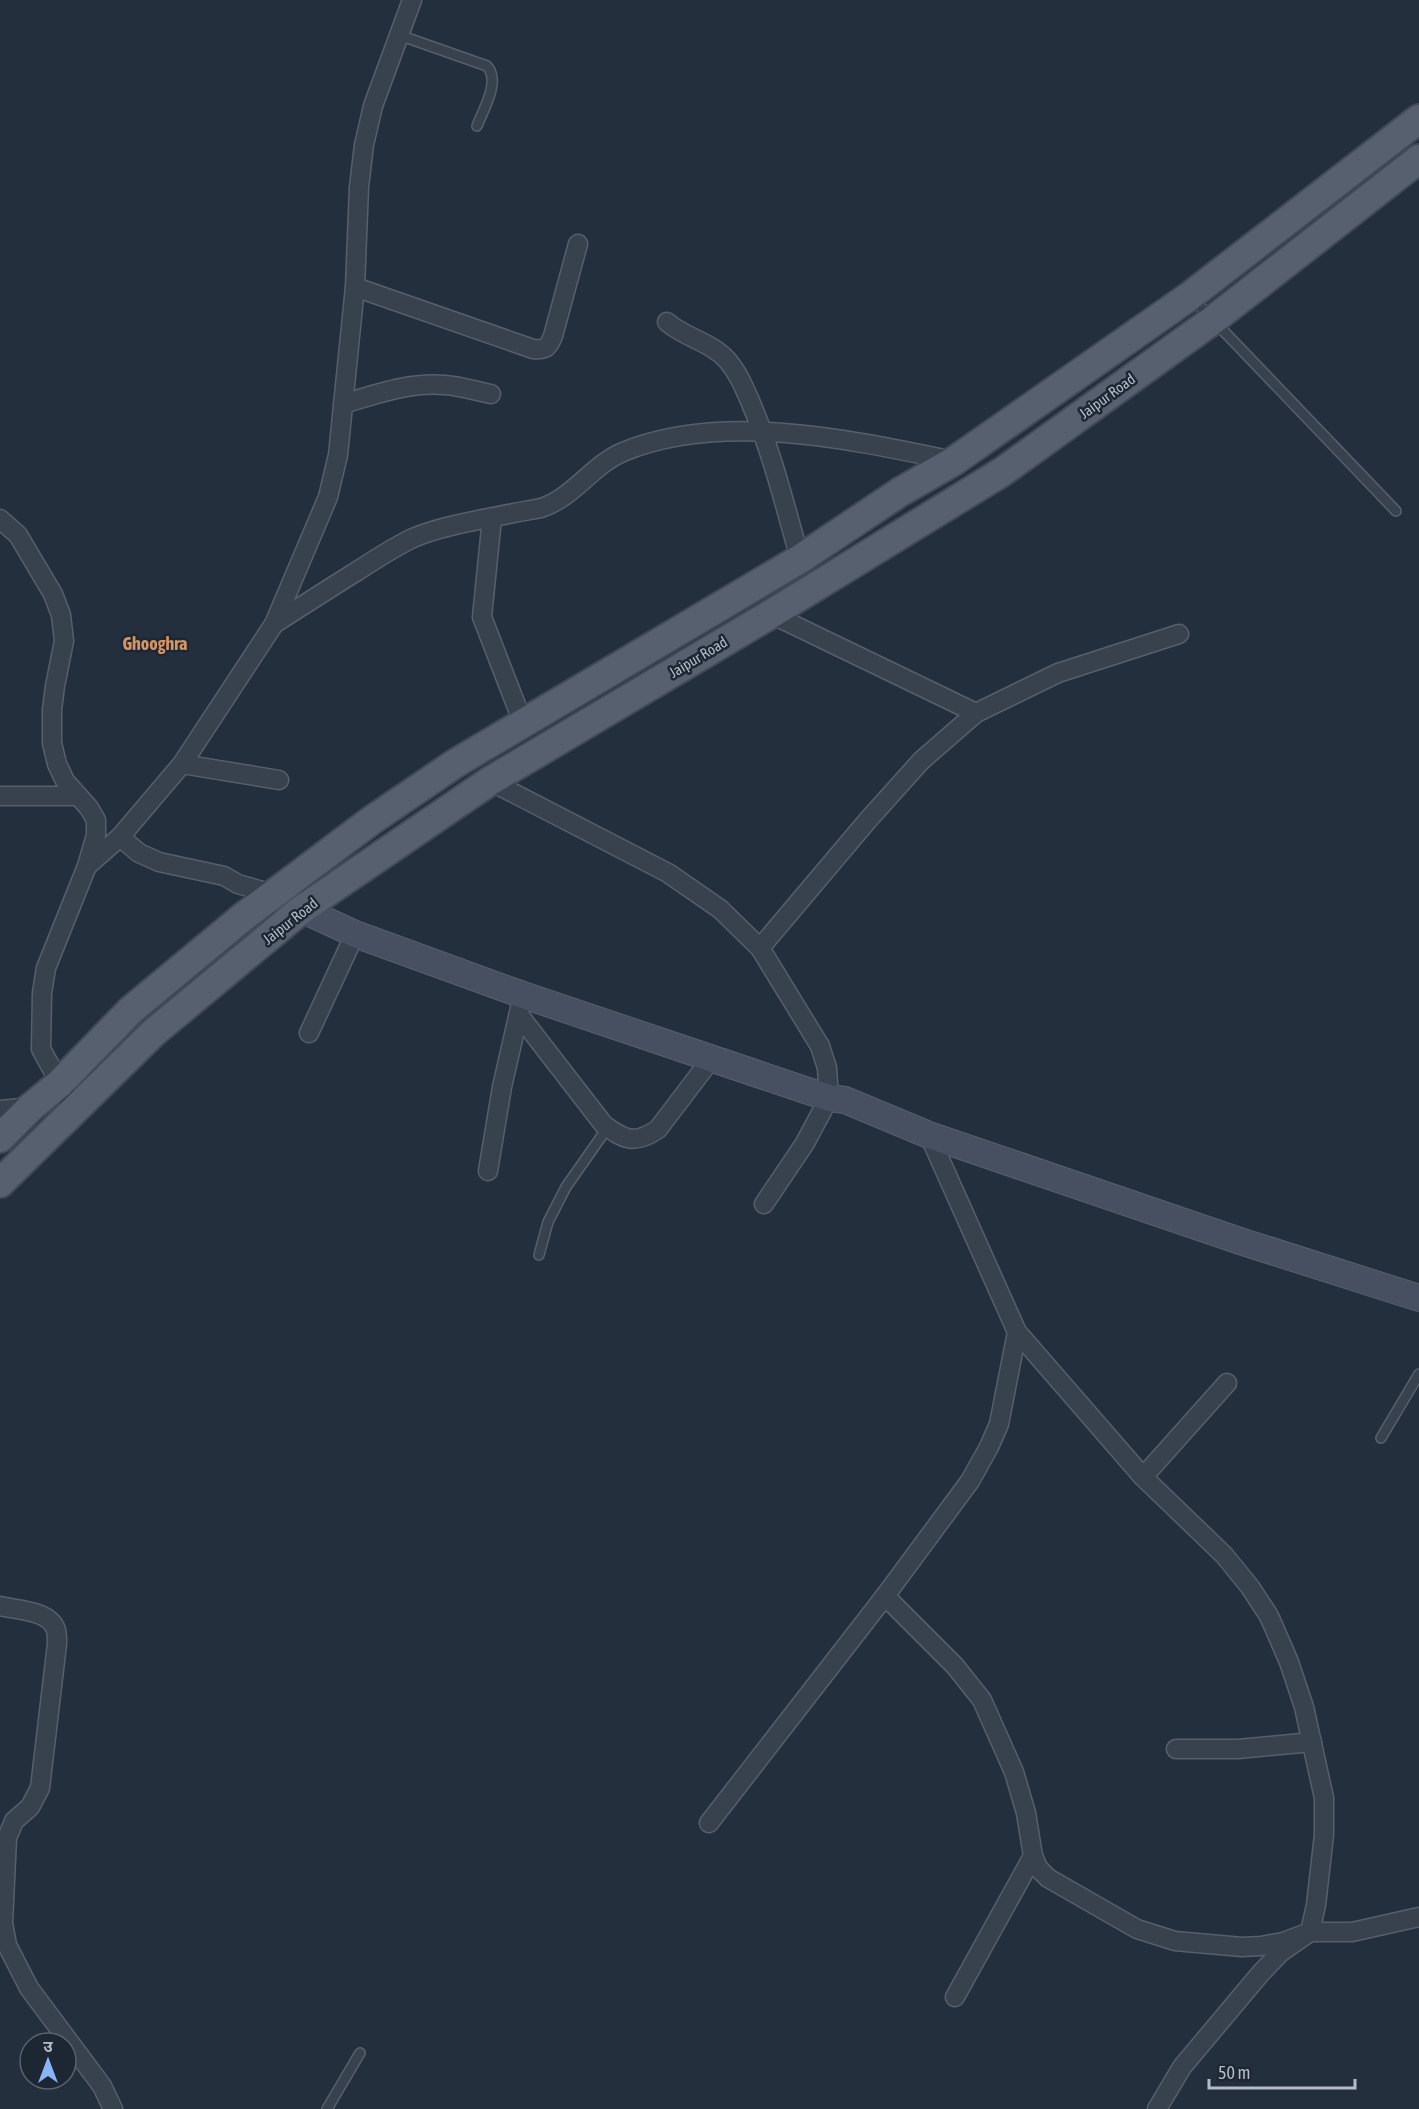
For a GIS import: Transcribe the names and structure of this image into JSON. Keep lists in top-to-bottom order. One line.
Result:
{"streets":{"main road":["Jaipur Road"]},"districts":["Ghooghra"],"scale_bar":"50 m","north":"top"}
